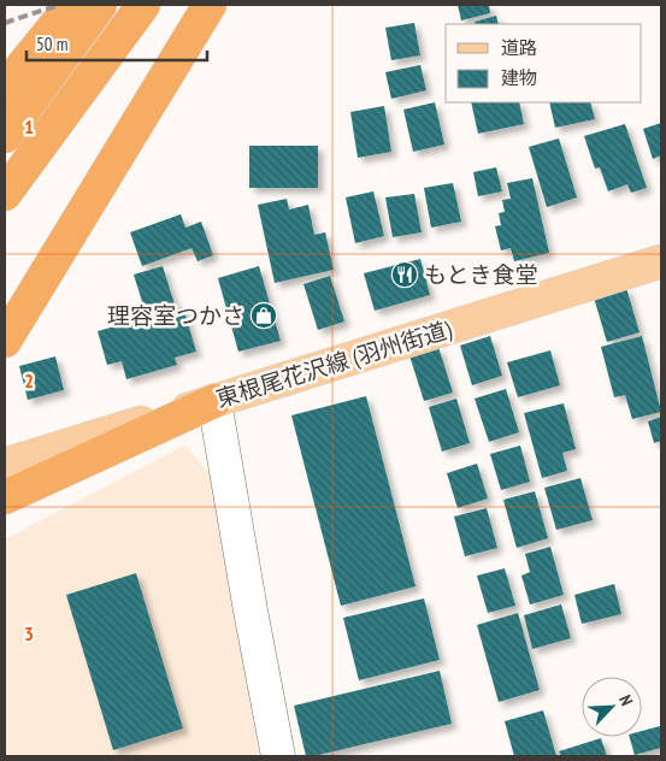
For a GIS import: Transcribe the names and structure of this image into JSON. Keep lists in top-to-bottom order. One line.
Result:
{"streets":{"main road":["東根尾花沢線 (羽州街道)"]},"places":{"restaurant":["もとき食堂"],"shop":["理容室つかさ"]},"legend":["道路","建物"],"scale_bar":"50 m","north":"top right","grid":{"rows":["1","2","3"]}}
